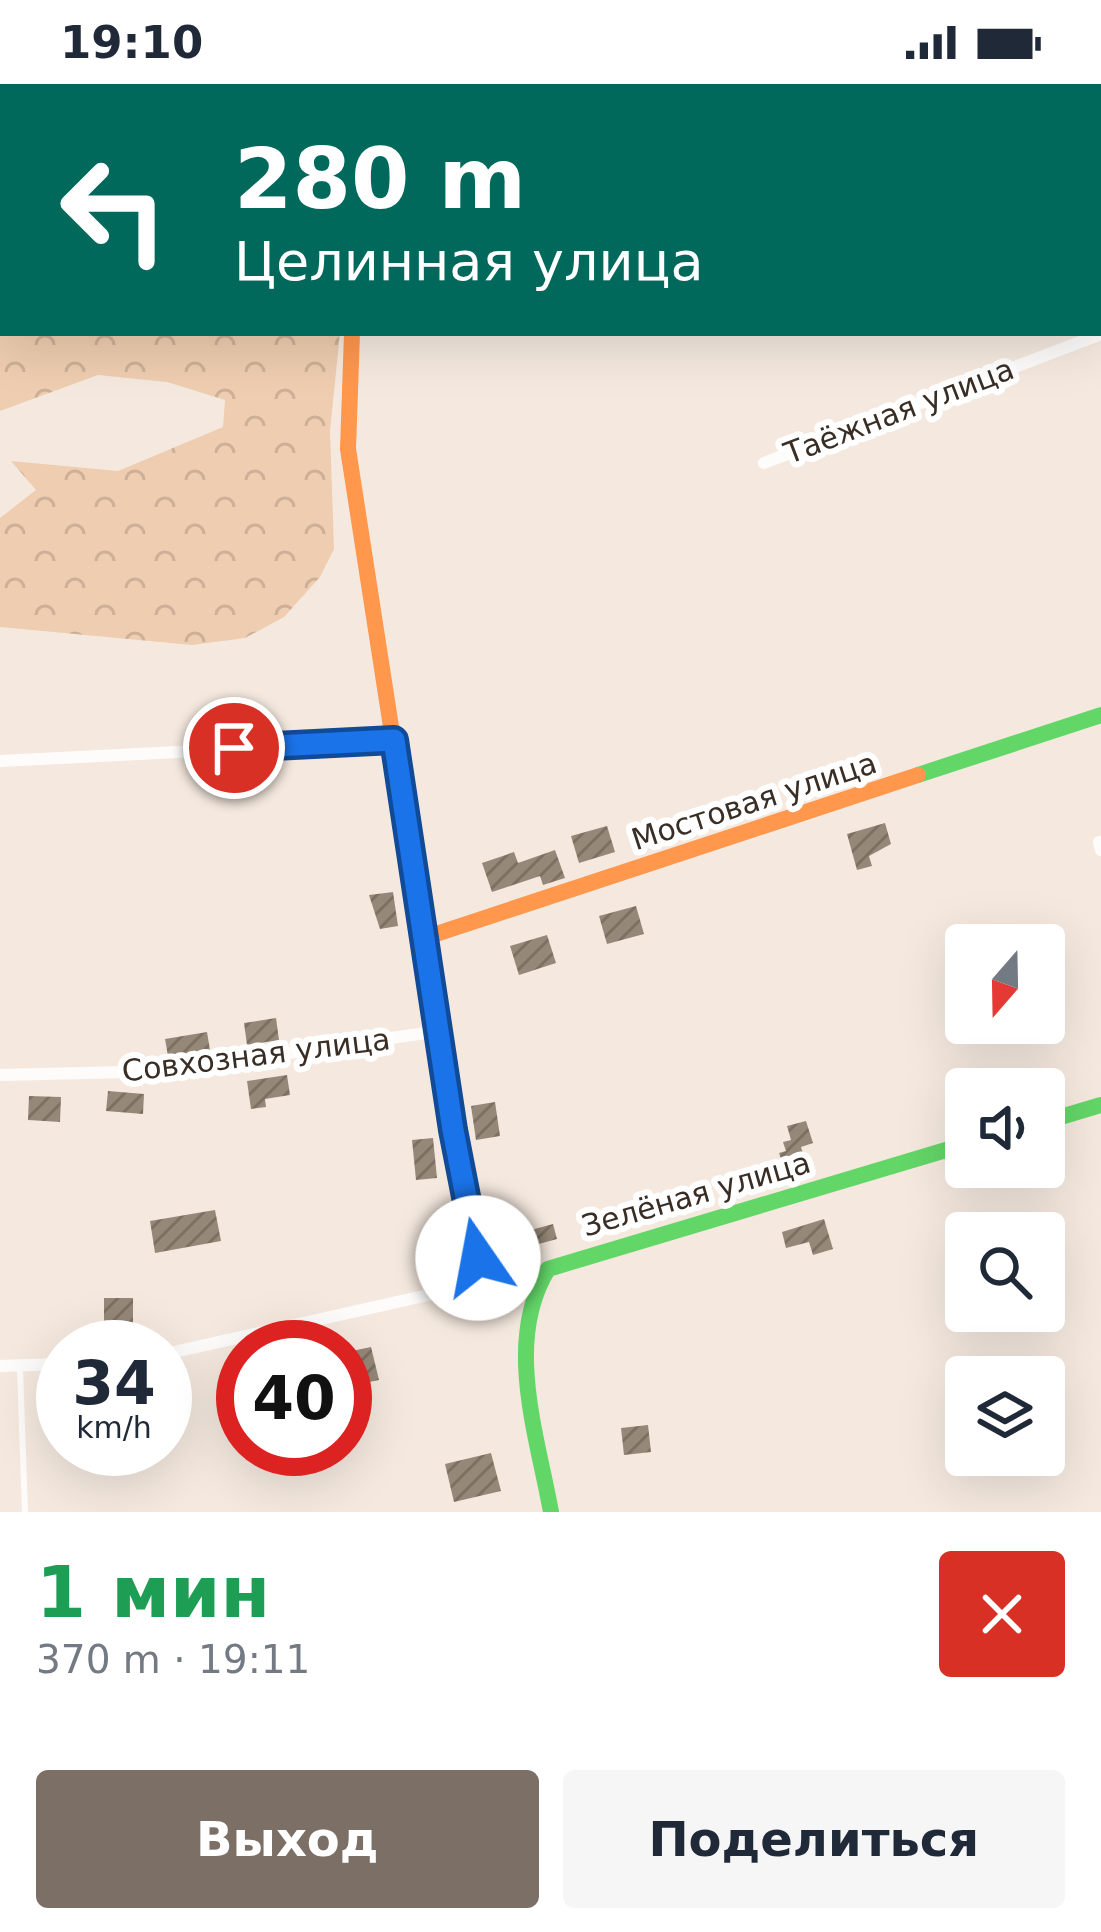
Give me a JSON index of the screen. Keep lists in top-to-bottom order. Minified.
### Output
{"streets":{"street":["Таёжная улица","Мостовая улица","Совхозная улица","Зелёная улица"]},"north":"bottom","page":{"status":"19:10","turn":["280 m","Целинная улица"],"speed":"34 km/h","limit":"40","heading":["1 мин","370 m · 19:11"],"buttons":["Выход","Поделиться"]}}
